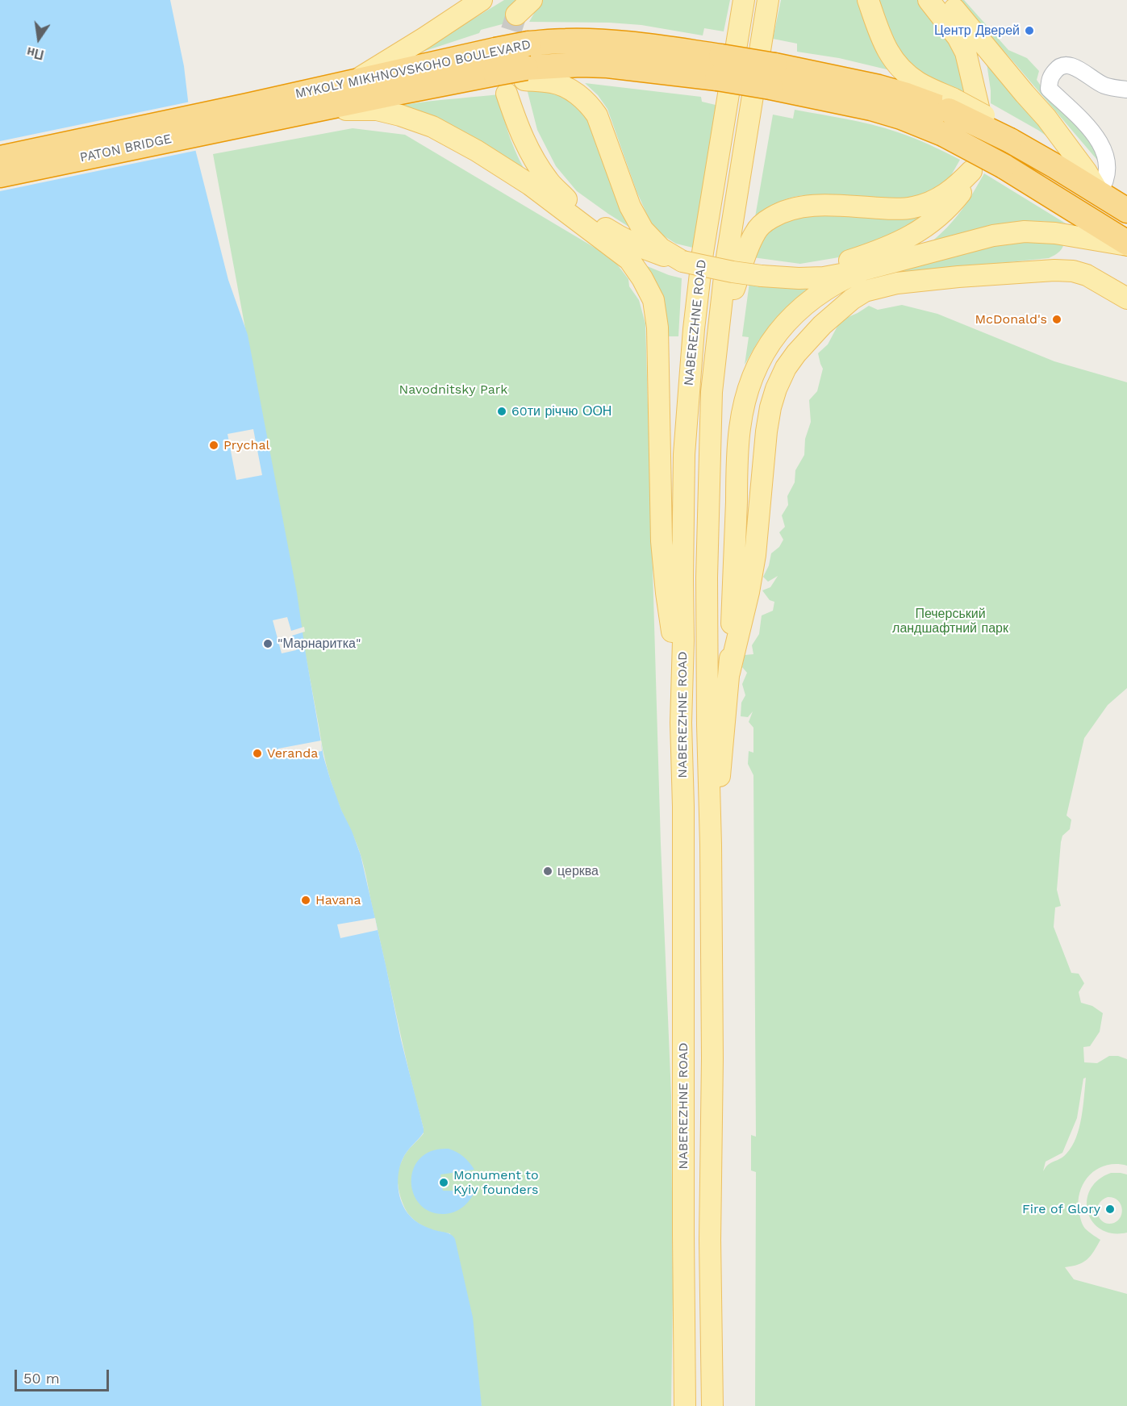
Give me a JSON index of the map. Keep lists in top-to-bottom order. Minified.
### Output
{"streets":{"highway":["MYKOLY MIKHNOVSKOHO BOULEVARD","PATON BRIDGE"],"main road":["NABEREZHNE ROAD"]},"crossings":[["MYKOLY MIKHNOVSKOHO BOULEVARD","PATON BRIDGE"]],"parks":["Navodnitsky Park","Печерський ландшафтний парк"],"places":["Центр Дверей","McDonald's","60ти річчю ООН","Prychal","\"Марнаритка\"","Veranda","церква","Havana","Monument to Kyiv founders","Fire of Glory"],"scale_bar":"50 m","north":"bottom"}
